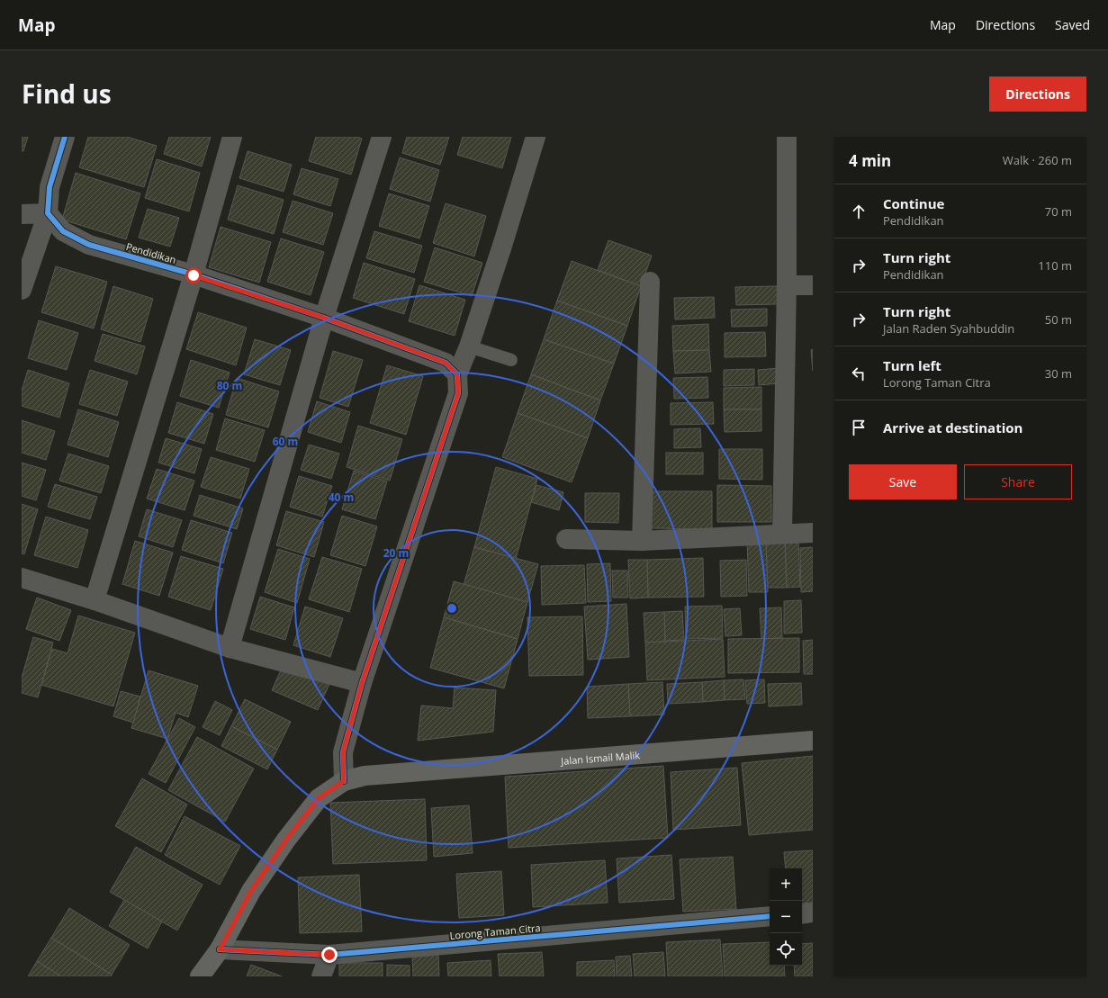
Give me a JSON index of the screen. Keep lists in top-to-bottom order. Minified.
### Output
{"streets":{"main road":["Jalan Ismail Malik"],"street":["Pendidikan","Lorong Taman Citra"]},"crossings":[["Jalan Ismail Malik","Lorong Taman Citra"]],"page":{"header":"Map","nav":["Map","Directions","Saved"],"title":"Find us","buttons":["Directions",["Save","Share"]],"heading":["4 min","Walk · 260 m"],"list":[["Continue","Pendidikan","70 m"],["Turn right","Pendidikan","110 m"],["Turn right","Jalan Raden Syahbuddin","50 m"],["Turn left","Lorong Taman Citra","30 m"],"Arrive at destination"],"map_buttons":["+","−"]},"rings":["80 m","60 m","40 m","20 m"]}
